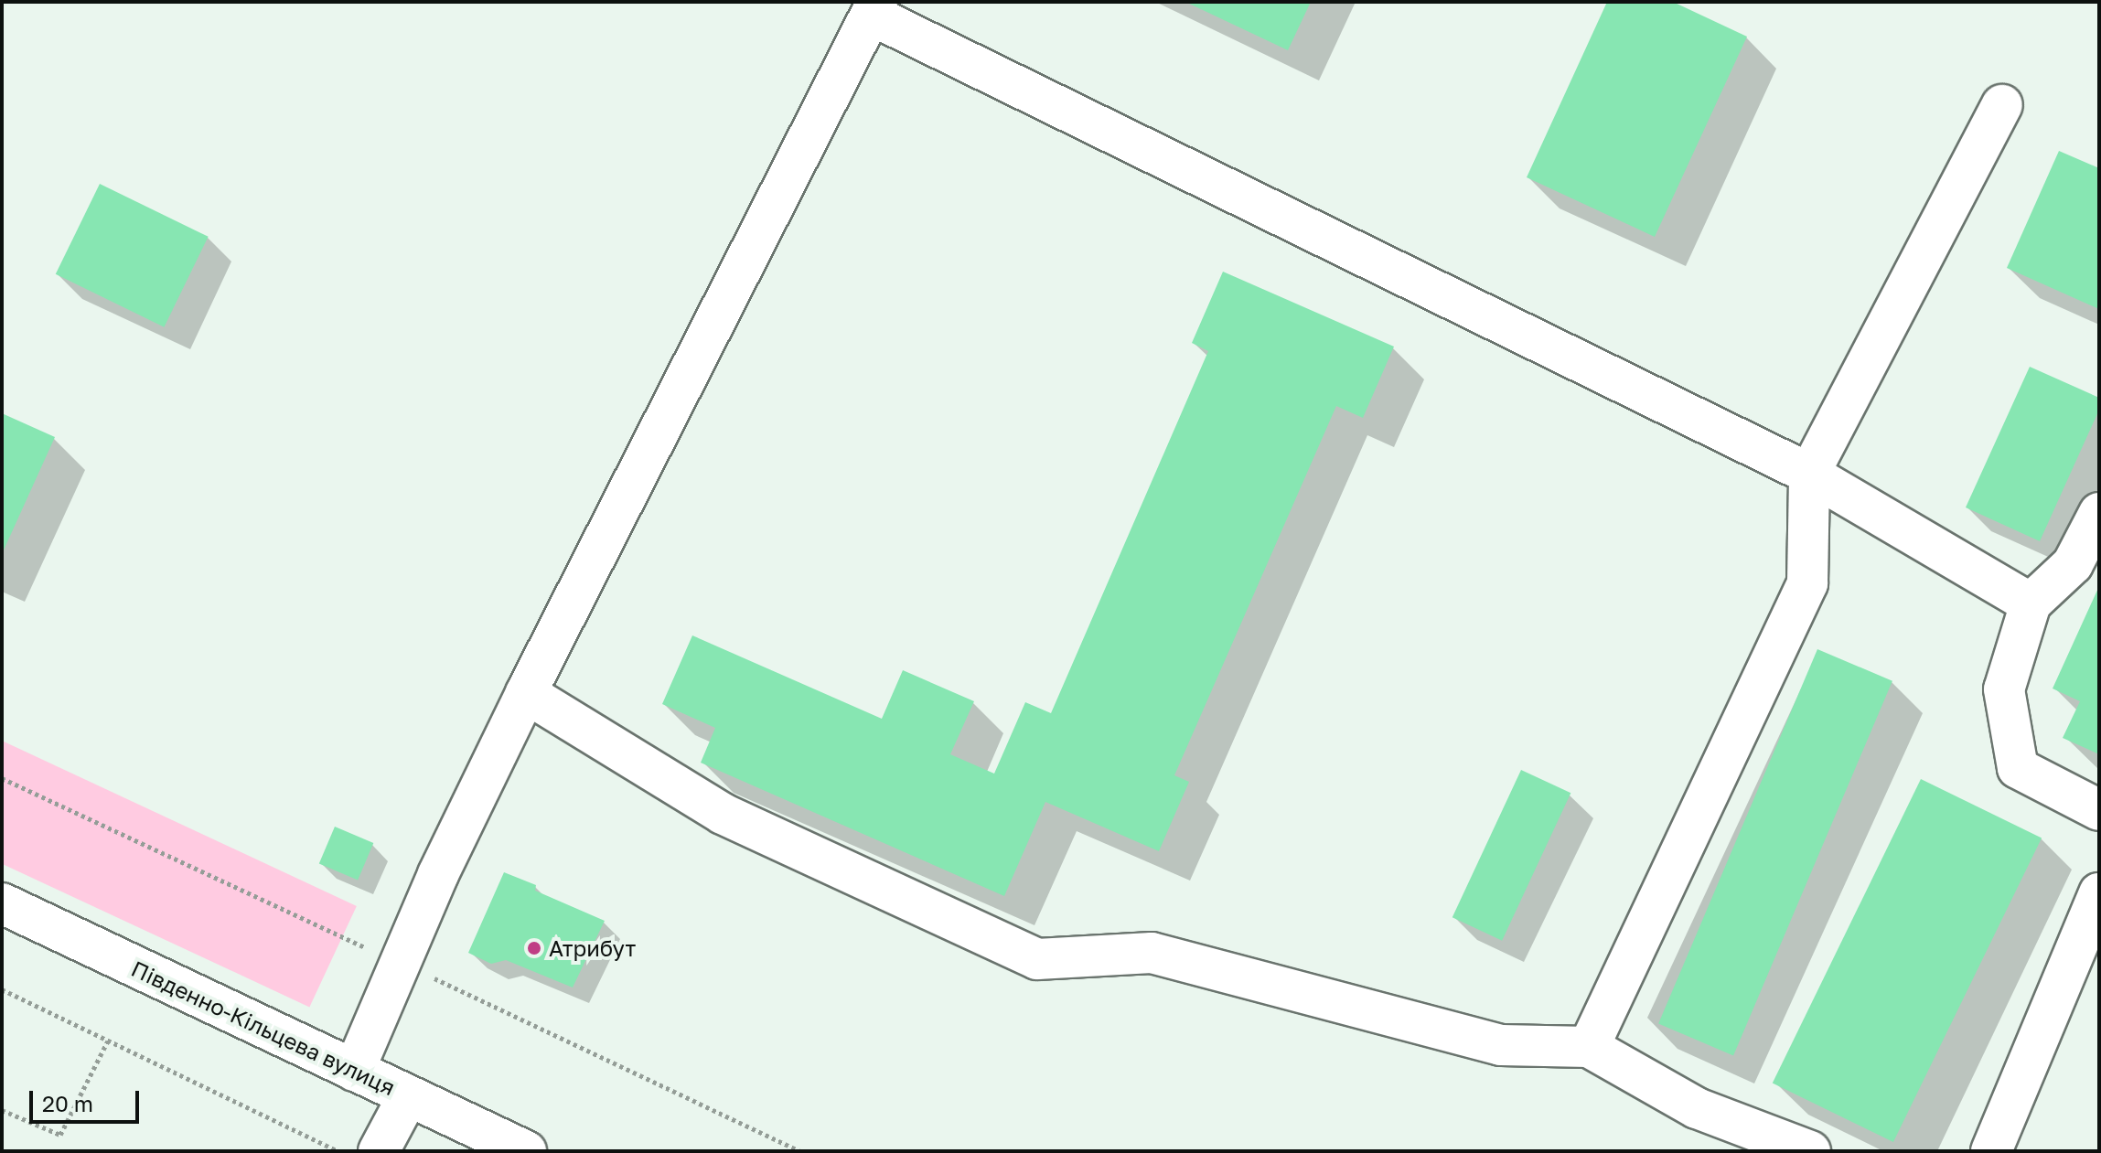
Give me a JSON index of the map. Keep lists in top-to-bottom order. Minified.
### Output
{"streets":{"main road":["Південно-Кільцева вулиця"]},"places":["Атрибут"],"scale_bar":"20 m"}
